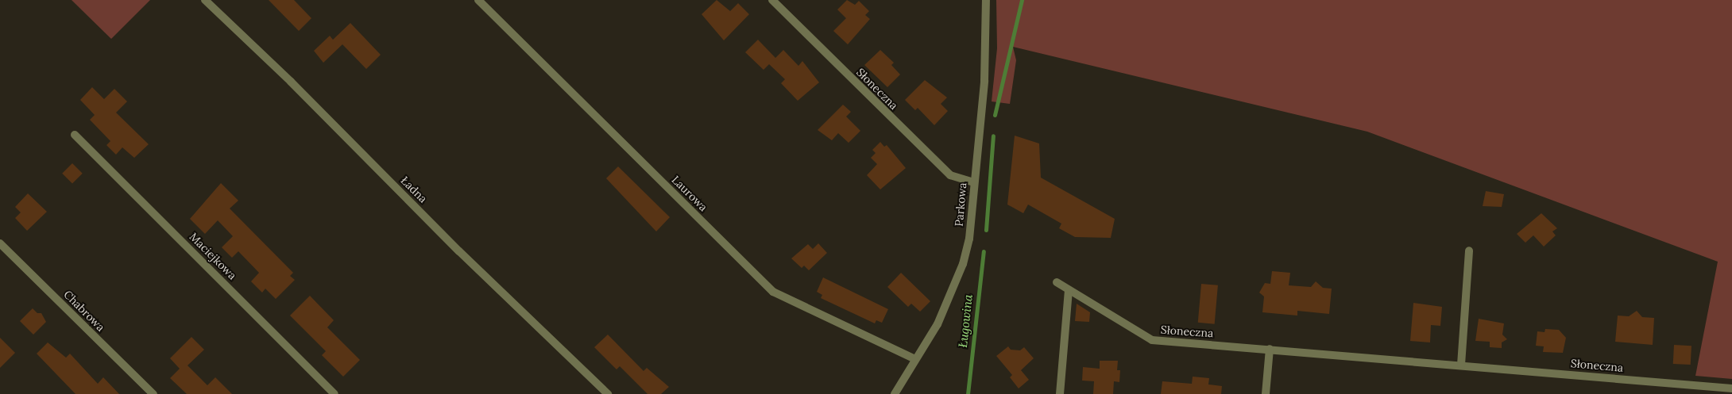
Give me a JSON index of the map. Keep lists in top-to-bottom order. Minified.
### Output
{"streets":{"street":["Słoneczna","Ładna","Laurowa","Parkowa","Maciejkowa","Chabrowa"]},"crossings":[["Słoneczna","Parkowa"],["Laurowa","Parkowa"]],"water":["Ługowina"]}
